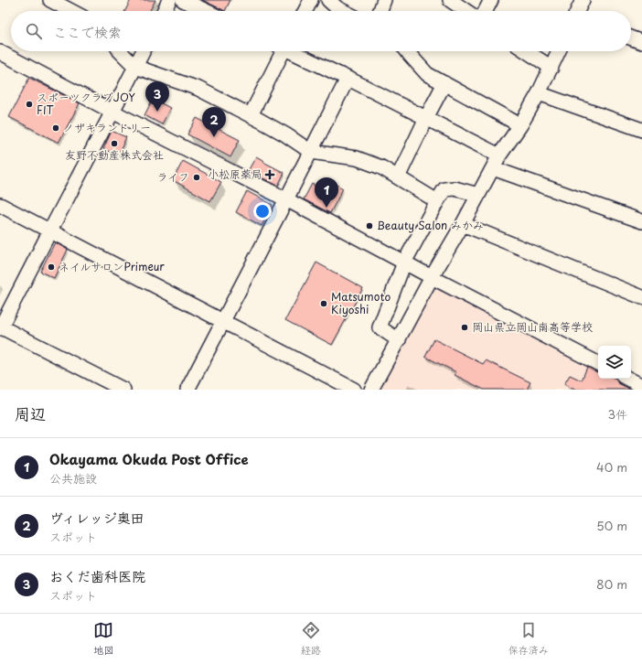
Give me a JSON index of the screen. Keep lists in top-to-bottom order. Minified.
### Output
{"places":{"other":["スポーツクラブJOY FIT","ノザキランドリー","友野不動産株式会社","ライフ","Beauty Salon みかみ","ネイルサロンPrimeur","Matsumoto Kiyoshi","岡山県立岡山南高等学校"],"health":["小松原薬局"]},"page":{"search":"ここで検索","pins":["3","2","1"],"heading":["周辺","3件"],"list":[{"mark":"1","name":"Okayama Okuda Post Office","note":"公共施設","value":"40 m"},{"mark":"2","name":"ヴィレッジ奥田","note":"スポット","value":"50 m"},{"mark":"3","name":"おくだ歯科医院","note":"スポット","value":"80 m"}],"nav":["地図","経路","保存済み"]}}
